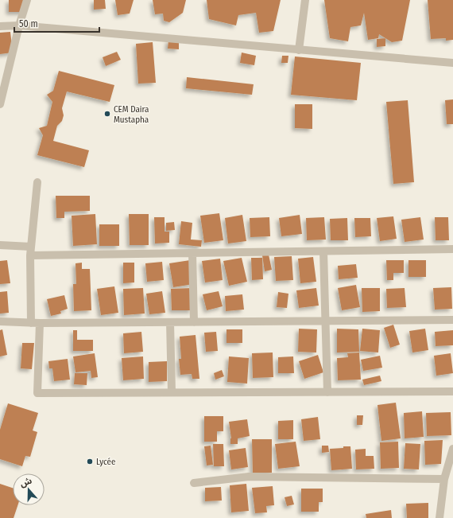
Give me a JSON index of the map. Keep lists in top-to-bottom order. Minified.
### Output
{"places":["CEM Daira Mustapha","Lycée"],"scale_bar":"50 m","north":"top"}
